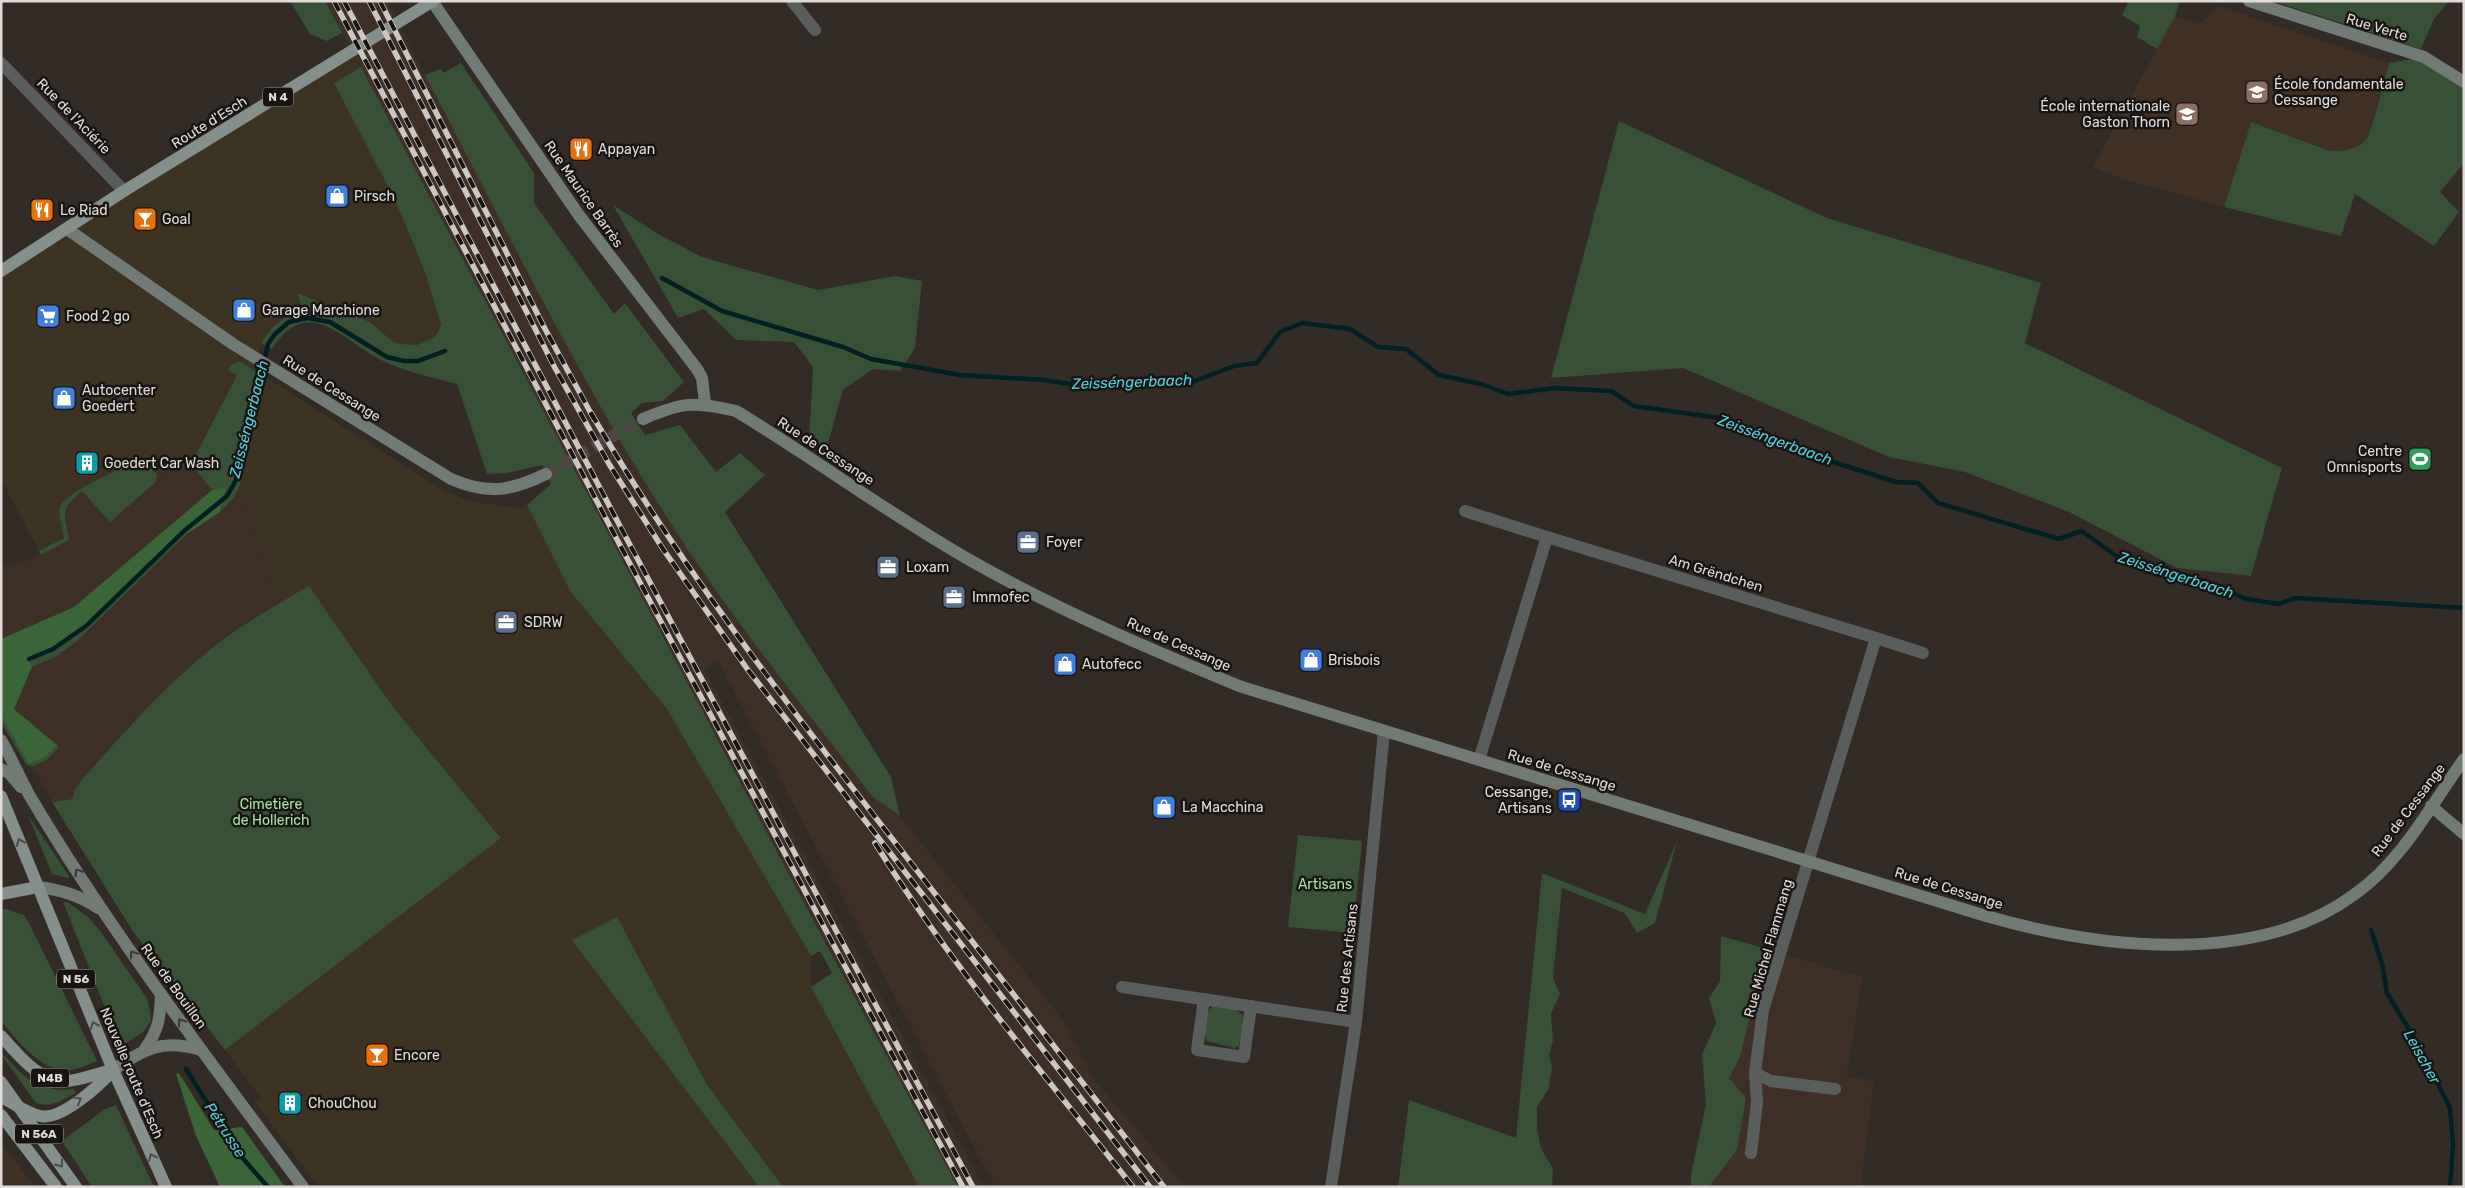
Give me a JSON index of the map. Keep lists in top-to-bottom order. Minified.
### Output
{"streets":{"main road":["Rue Verte","N 4","Route d'Esch","Rue Maurice Barrès","Rue de Cessange","N 56","Rue de Bouillon","Nouvelle route d'Esch","N4B","N 56A"],"street":["Rue de l'Aciérie","Am Grëndchen","Rue Michel Flammang","Rue des Artisans"]},"crossings":[["Rue de l'Aciérie","Route d'Esch"],["Route d'Esch","Rue Maurice Barrès"],["Route d'Esch","Rue de Cessange"],["Rue Maurice Barrès","Rue de Cessange"],["Rue de Cessange","Rue Michel Flammang"],["Rue de Cessange","Rue des Artisans"],["N 56","Nouvelle route d'Esch"],["Nouvelle route d'Esch","N4B"],["N4B","N 56A"]],"one_way":["Rue de Bouillon"],"water":["Zeisséngerbaach","Leischer","Pétrusse"],"parks":["Cimetière de Hollerich","Artisans"],"places":{"school or university":["École fondamentale Cessange","École internationale Gaston Thorn"],"restaurant":["Appayan","Le Riad"],"shop":["Pirsch","Garage Marchione","Autocenter Goedert","Brisbois","Autofecc","La Macchina"],"bar":["Goal","Encore"],"supermarket":["Food 2 go"],"sports":["Centre Omnisports"],"building":["Goedert Car Wash","ChouChou"],"office":["Foyer","Loxam","Immofec","SDRW"],"bus stop":["Cessange, Artisans"]}}
